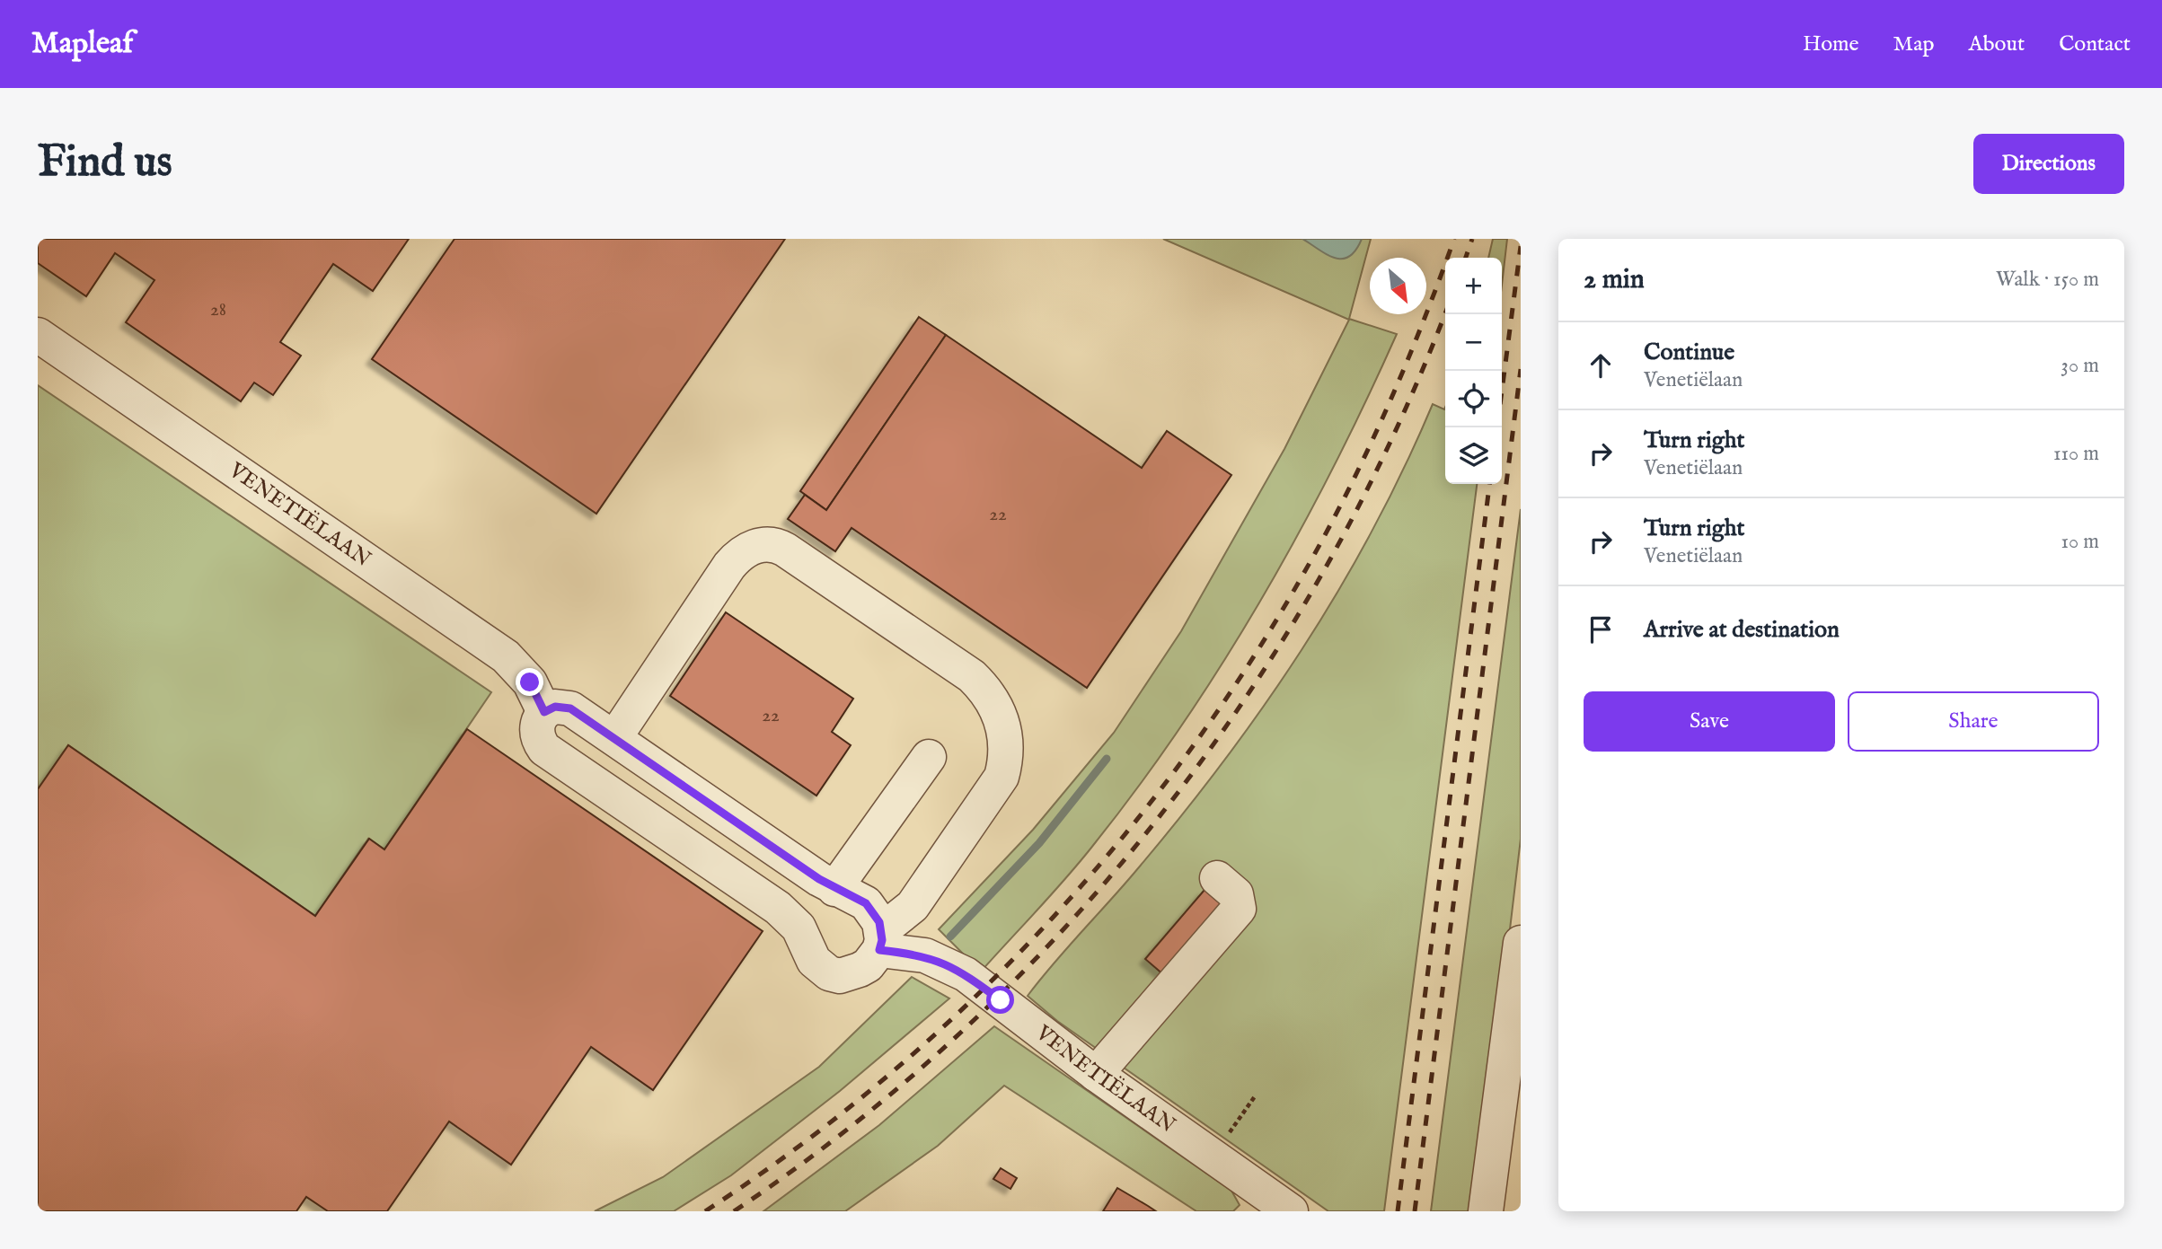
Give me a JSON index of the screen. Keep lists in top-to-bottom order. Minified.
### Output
{"streets":{"street":["VENETIËLAAN"]},"house_numbers":["28","22","22"],"north":"bottom right","page":{"header":"Mapleaf","nav":["Home","Map","About","Contact"],"buttons":["Directions",["Save","Share"]],"title":"Find us","heading":["2 min","Walk · 150 m"],"map_buttons":["+","−"],"list":[["Continue","Venetiëlaan","30 m"],["Turn right","Venetiëlaan","110 m"],["Turn right","Venetiëlaan","10 m"],"Arrive at destination"]}}
